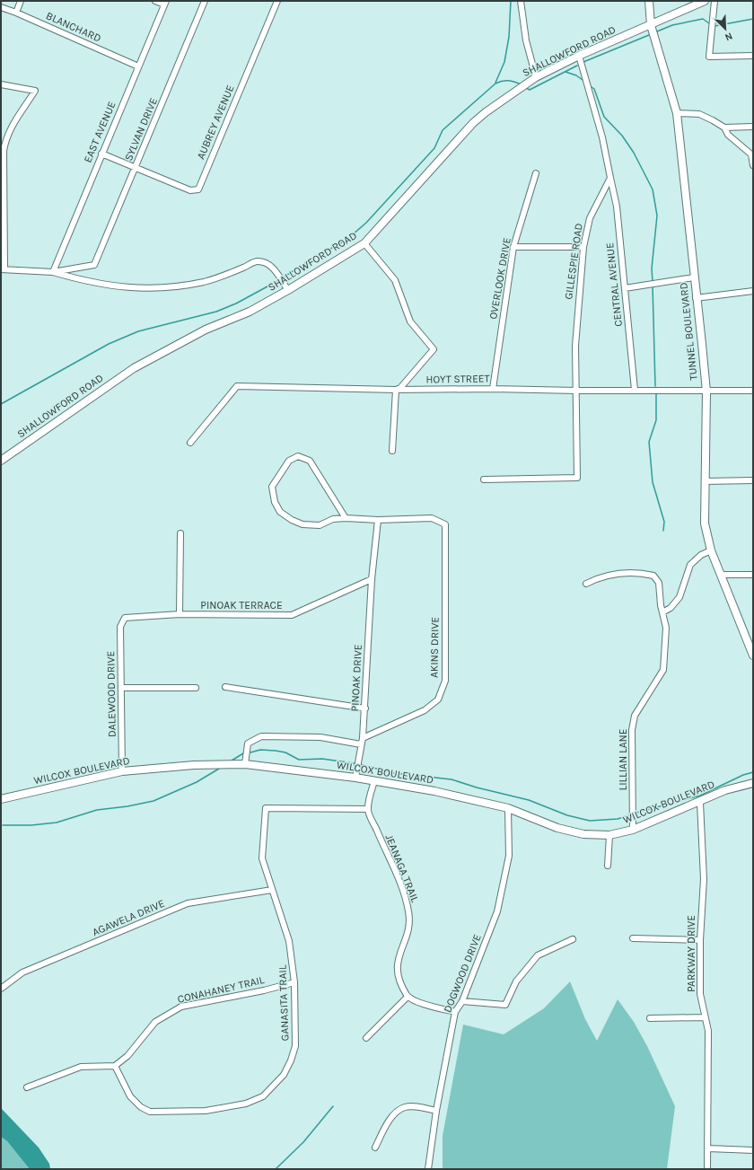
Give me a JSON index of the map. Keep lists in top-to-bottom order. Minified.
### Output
{"streets":{"main road":["SHALLOWFORD ROAD","TUNNEL BOULEVARD","WILCOX BOULEVARD"],"street":["BLANCHARD","AUBREY AVENUE","SYLVAN DRIVE","EAST AVENUE","GILLESPIE ROAD","OVERLOOK DRIVE","CENTRAL AVENUE","HOYT STREET","PINOAK TERRACE","AKINS DRIVE","PINOAK DRIVE","DALEWOOD DRIVE","LILLIAN LANE","JEANAGA TRAIL","AGAWELA DRIVE","PARKWAY DRIVE","DOGWOOD DRIVE","CONAHANEY TRAIL","GANASITA TRAIL"]},"crossings":[["BLANCHARD","EAST AVENUE"],["SHALLOWFORD ROAD","TUNNEL BOULEVARD"],["AUBREY AVENUE","SYLVAN DRIVE"],["SYLVAN DRIVE","EAST AVENUE"],["GILLESPIE ROAD","CENTRAL AVENUE"],["GILLESPIE ROAD","HOYT STREET"],["OVERLOOK DRIVE","HOYT STREET"],["CENTRAL AVENUE","HOYT STREET"],["TUNNEL BOULEVARD","HOYT STREET"],["PINOAK TERRACE","PINOAK DRIVE"],["PINOAK TERRACE","DALEWOOD DRIVE"],["AKINS DRIVE","PINOAK DRIVE"],["PINOAK DRIVE","WILCOX BOULEVARD"],["DALEWOOD DRIVE","WILCOX BOULEVARD"],["LILLIAN LANE","WILCOX BOULEVARD"],["WILCOX BOULEVARD","PARKWAY DRIVE"],["WILCOX BOULEVARD","DOGWOOD DRIVE"],["JEANAGA TRAIL","GANASITA TRAIL"],["AGAWELA DRIVE","GANASITA TRAIL"],["CONAHANEY TRAIL","GANASITA TRAIL"]],"north":"bottom right"}
